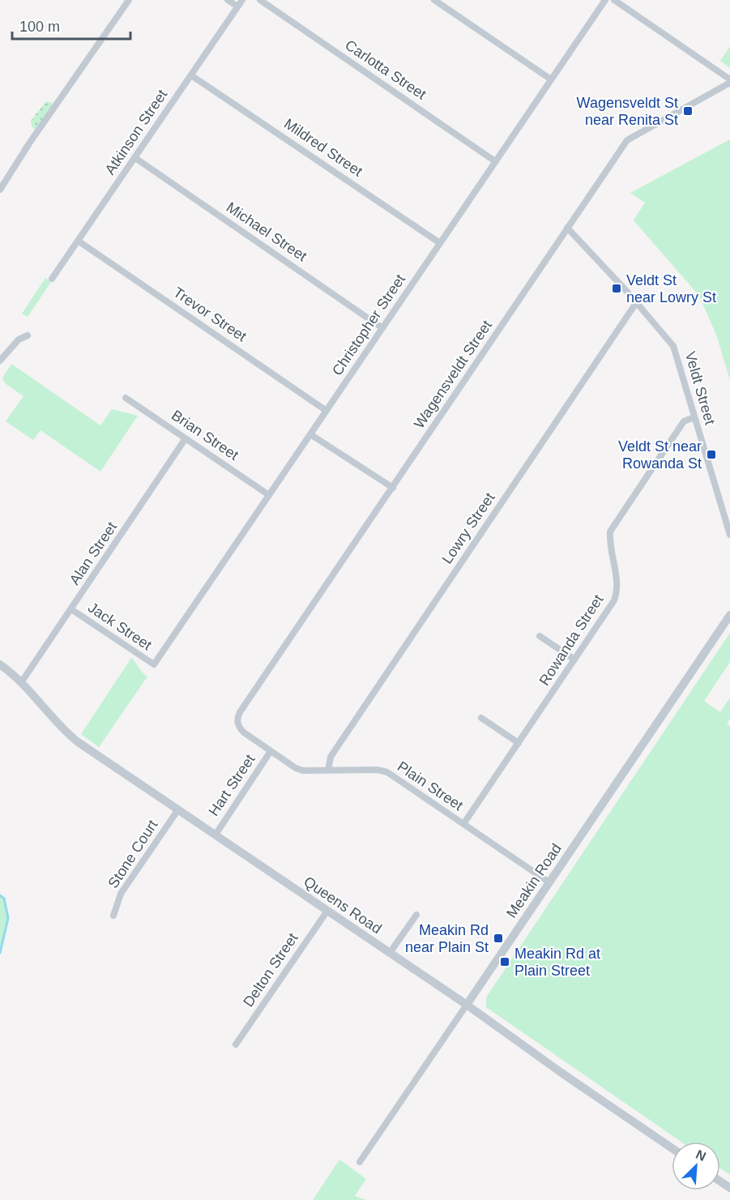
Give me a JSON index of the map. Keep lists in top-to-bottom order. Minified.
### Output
{"streets":{"street":["Carlotta Street","Atkinson Street","Mildred Street","Michael Street","Trevor Street","Christopher Street","Wagensveldt Street","Veldt Street","Brian Street","Lowry Street","Alan Street","Jack Street","Rowanda Street","Hart Street","Plain Street","Stone Court","Meakin Road","Queens Road","Delton Street"]},"crossings":[["Carlotta Street","Christopher Street"],["Atkinson Street","Mildred Street"],["Atkinson Street","Michael Street"],["Atkinson Street","Trevor Street"],["Mildred Street","Christopher Street"],["Michael Street","Christopher Street"],["Trevor Street","Christopher Street"],["Christopher Street","Brian Street"],["Christopher Street","Jack Street"],["Wagensveldt Street","Veldt Street"],["Wagensveldt Street","Plain Street"],["Veldt Street","Lowry Street"],["Veldt Street","Rowanda Street"],["Brian Street","Alan Street"],["Lowry Street","Plain Street"],["Alan Street","Jack Street"],["Alan Street","Queens Road"],["Rowanda Street","Plain Street"],["Hart Street","Plain Street"],["Hart Street","Queens Road"],["Plain Street","Meakin Road"],["Stone Court","Queens Road"],["Meakin Road","Queens Road"],["Queens Road","Delton Street"]],"places":{"transit":["Wagensveldt St near Renita St","Veldt St near Lowry St","Veldt St near Rowanda St","Meakin Rd near Plain St","Meakin Rd at Plain Street"]},"scale_bar":"100 m","north":"top right"}
